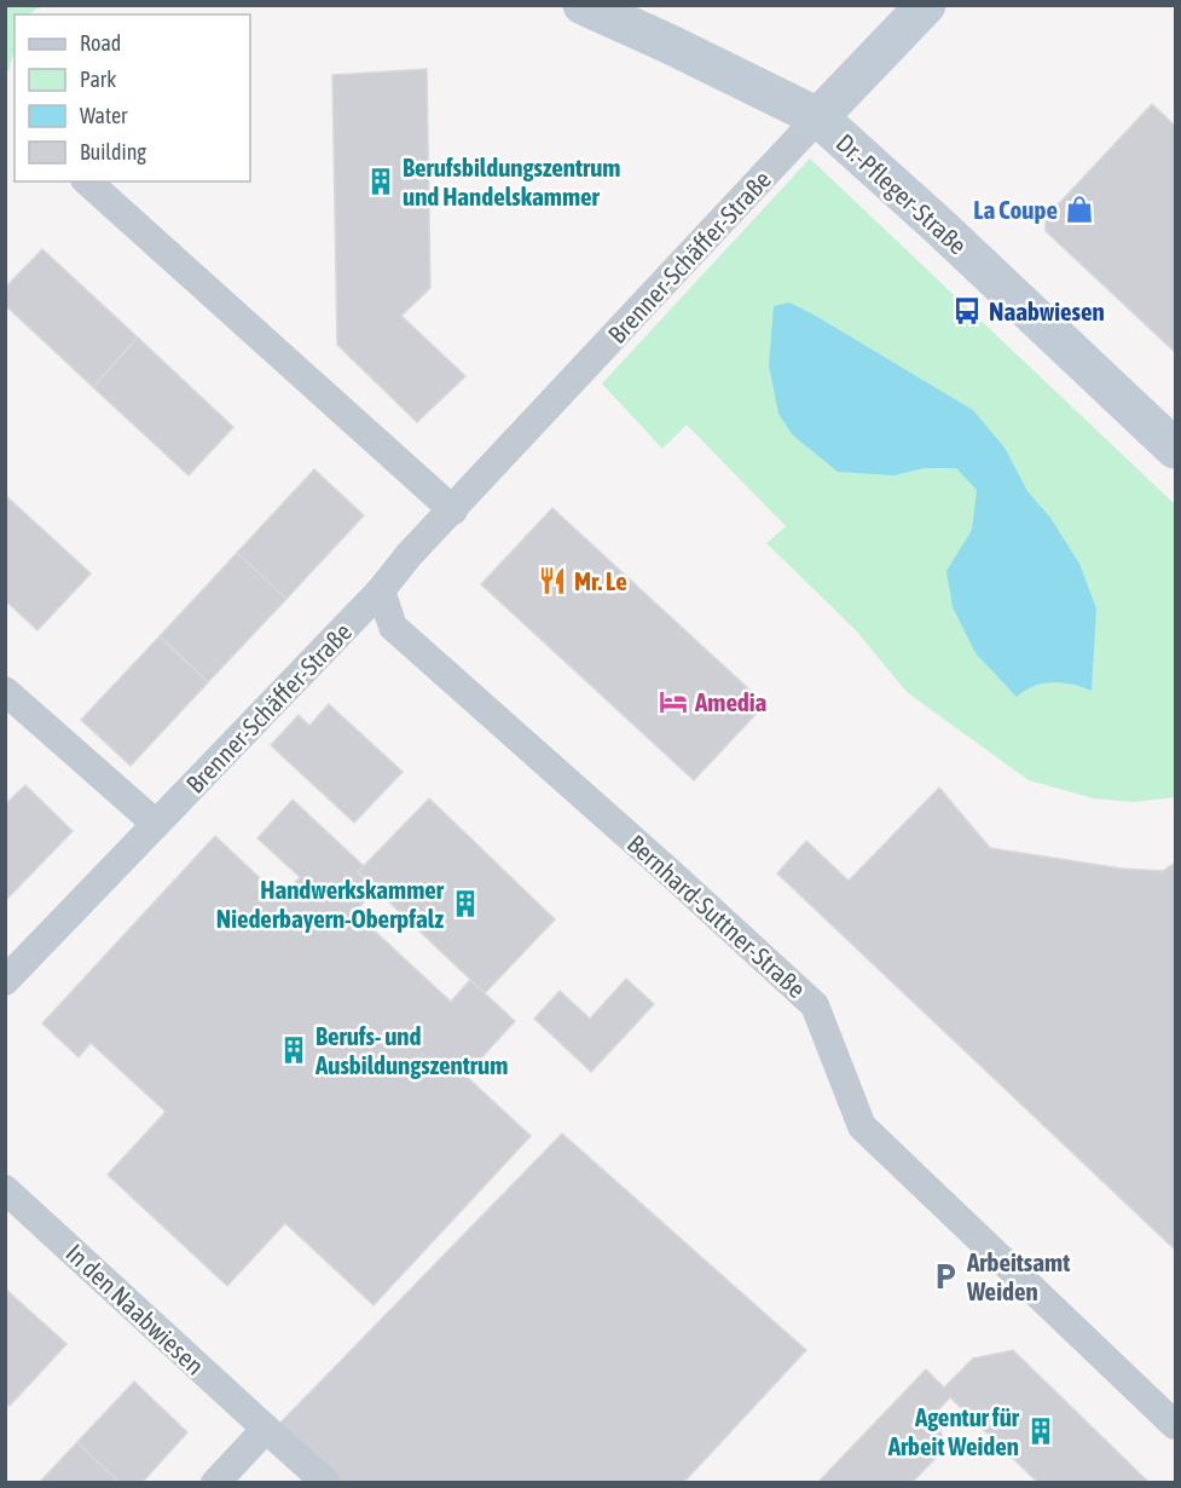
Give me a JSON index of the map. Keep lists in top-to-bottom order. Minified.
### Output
{"streets":{"street":["Dr.-Pfleger-Straße","Brenner-Schäffer-Straße","Bernhard-Suttner-Straße","In den Naabwiesen"]},"crossings":[["Dr.-Pfleger-Straße","Brenner-Schäffer-Straße"],["Brenner-Schäffer-Straße","Bernhard-Suttner-Straße"]],"places":{"building":["Berufsbildungszentrum und Handelskammer","Handwerkskammer Niederbayern-Oberpfalz","Berufs- und Ausbildungszentrum","Agentur für Arbeit Weiden"],"shop":["La Coupe"],"bus stop":["Naabwiesen"],"restaurant":["Mr. Le"],"hotel":["Amedia"],"parking":["Arbeitsamt Weiden"]},"legend":["Road","Park","Water","Building"]}
